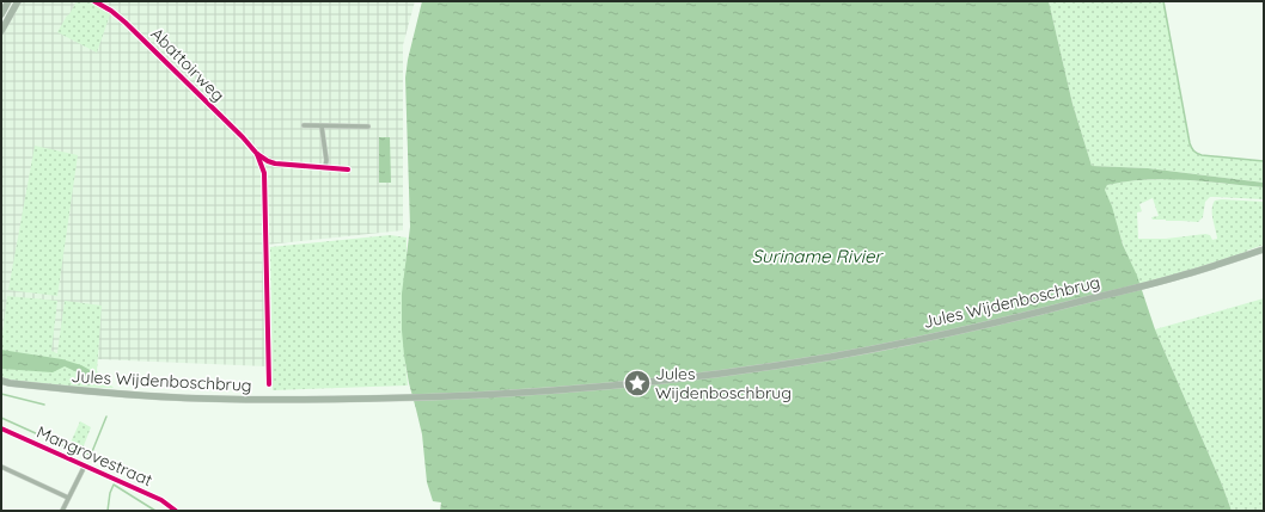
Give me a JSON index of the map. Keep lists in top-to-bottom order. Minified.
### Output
{"streets":{"main road":["Jules Wijdenboschbrug"],"street":["Abattoirweg","Mangrovestraat"]},"water":["Suriname Rivier"],"places":{"place":["Jules Wijdenboschbrug"]}}
